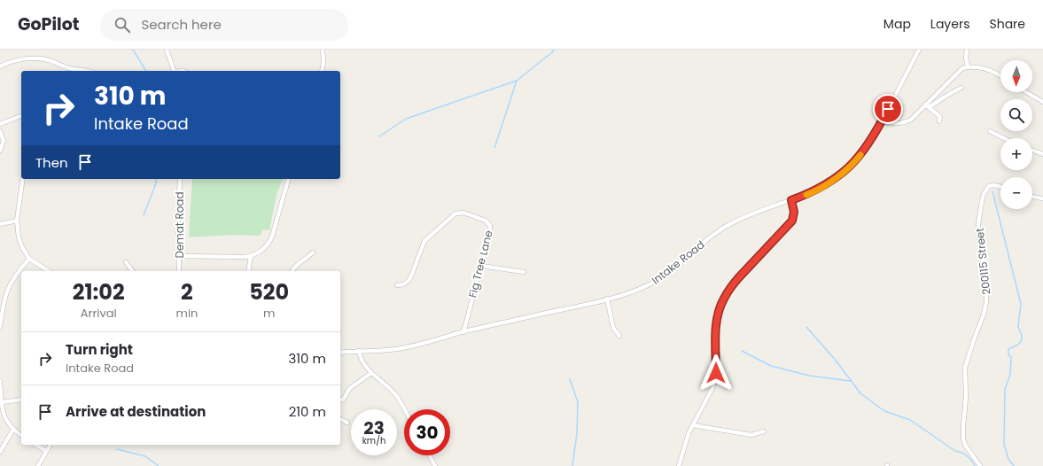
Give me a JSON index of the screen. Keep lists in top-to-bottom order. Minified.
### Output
{"streets":{"street":["Demat Road","200115 Street","Intake Road","Fig Tree Lane"]},"crossings":[["Intake Road","Fig Tree Lane"]],"north":"bottom","page":{"header":"GoPilot","search":"Search here","nav":["Map","Layers","Share"],"map_buttons":["+","−"],"turn":["310 m","Intake Road"],"then":"Then","eta":["21:02","Arrival","2","min","520","m"],"list":[{"name":"Turn right","note":"Intake Road","value":"310 m"},{"name":"Arrive at destination","value":"210 m"}],"speed":"23 km/h","limit":"30"}}
